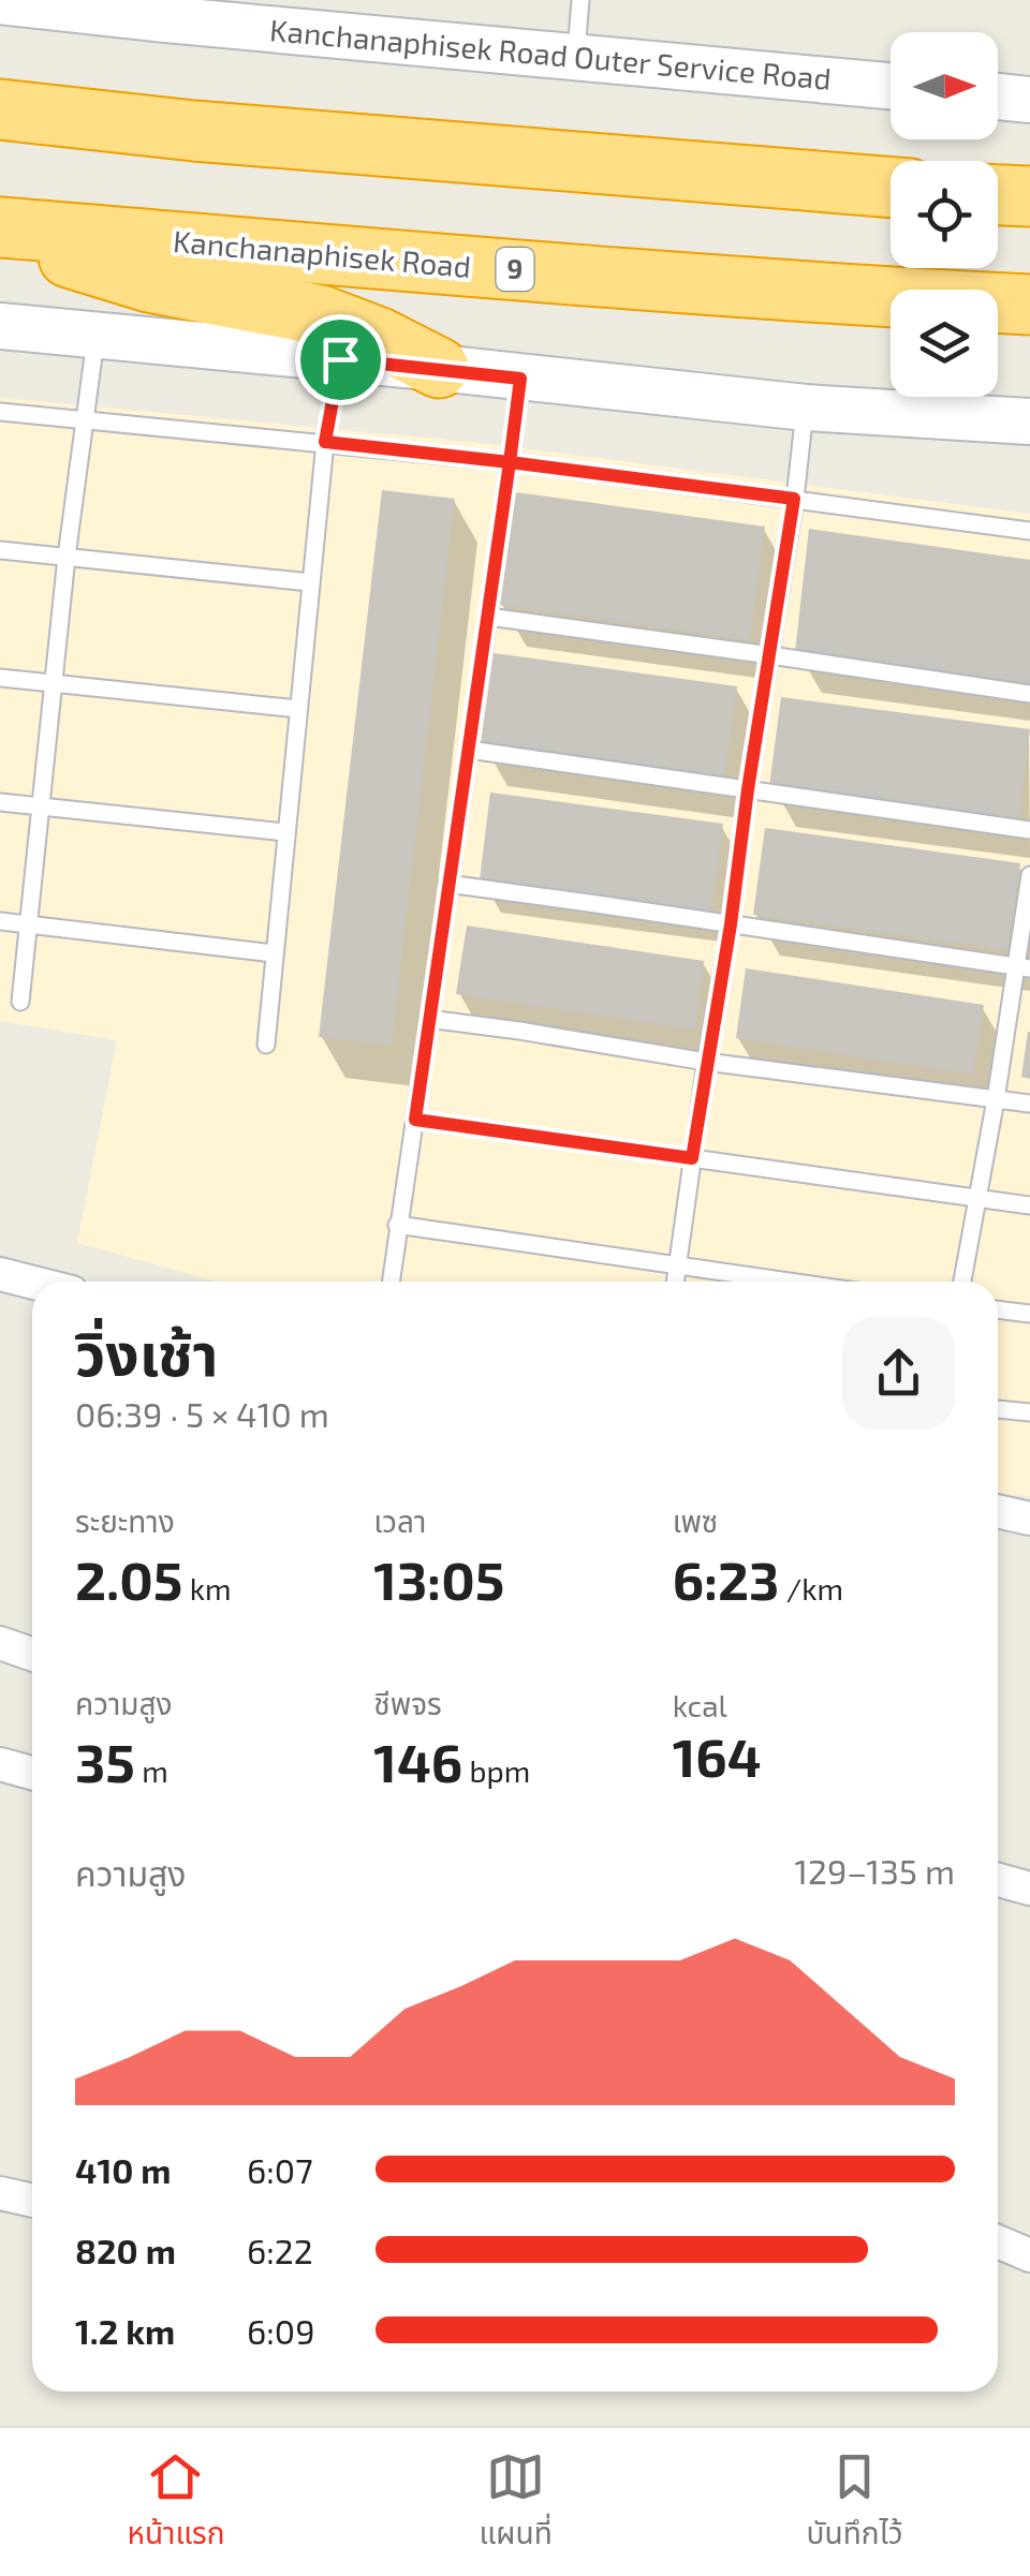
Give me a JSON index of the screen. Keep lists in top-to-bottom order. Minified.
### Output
{"streets":{"highway":["Kanchanaphisek Road","9"],"main road":["Kanchanaphisek Road Outer Service Road"]},"north":"right","page":{"heading":["วิ่งเช้า","06:39 · 5 × 410 m"],"stats":[["ระยะทาง","2.05 km"],["เวลา","13:05"],["เพซ","6:23 /km"],["ความสูง","35 m"],["ชีพจร","146 bpm"],["kcal","164"]],"chart":["ความสูง","129–135 m"],"list":[{"name":"410 m","note":"6:07"},{"name":"820 m","note":"6:22"},{"name":"1.2 km","note":"6:09"}],"tabs":["หน้าแรก","แผนที่","บันทึกไว้"]}}
